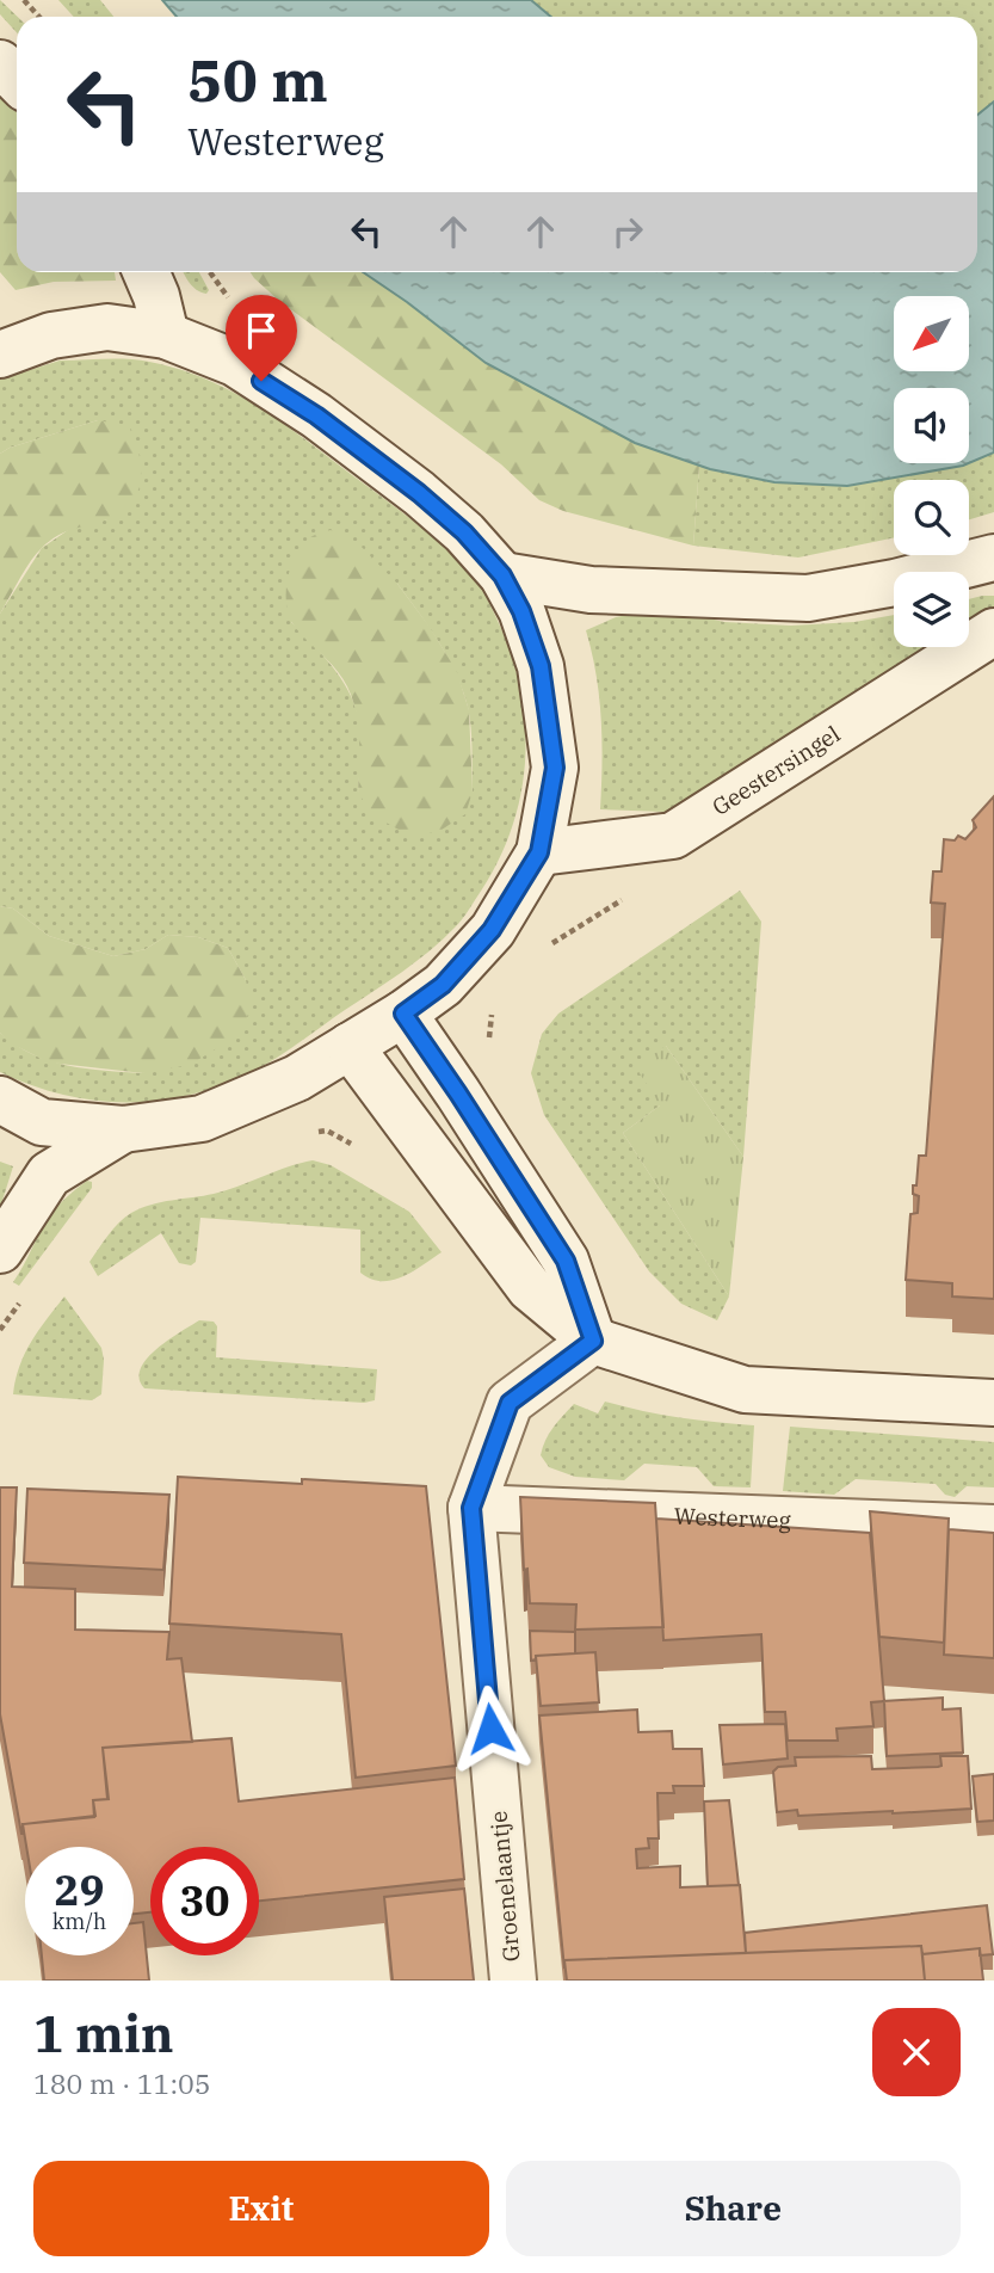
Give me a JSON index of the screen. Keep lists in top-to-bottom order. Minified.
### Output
{"streets":{"main road":["Geestersingel","Westerweg","Groenelaantje"]},"crossings":[["Westerweg","Groenelaantje"]],"north":"bottom left","page":{"turn":["50 m","Westerweg"],"speed":"29 km/h","limit":"30","heading":["1 min","180 m · 11:05"],"buttons":["Exit","Share"]}}
